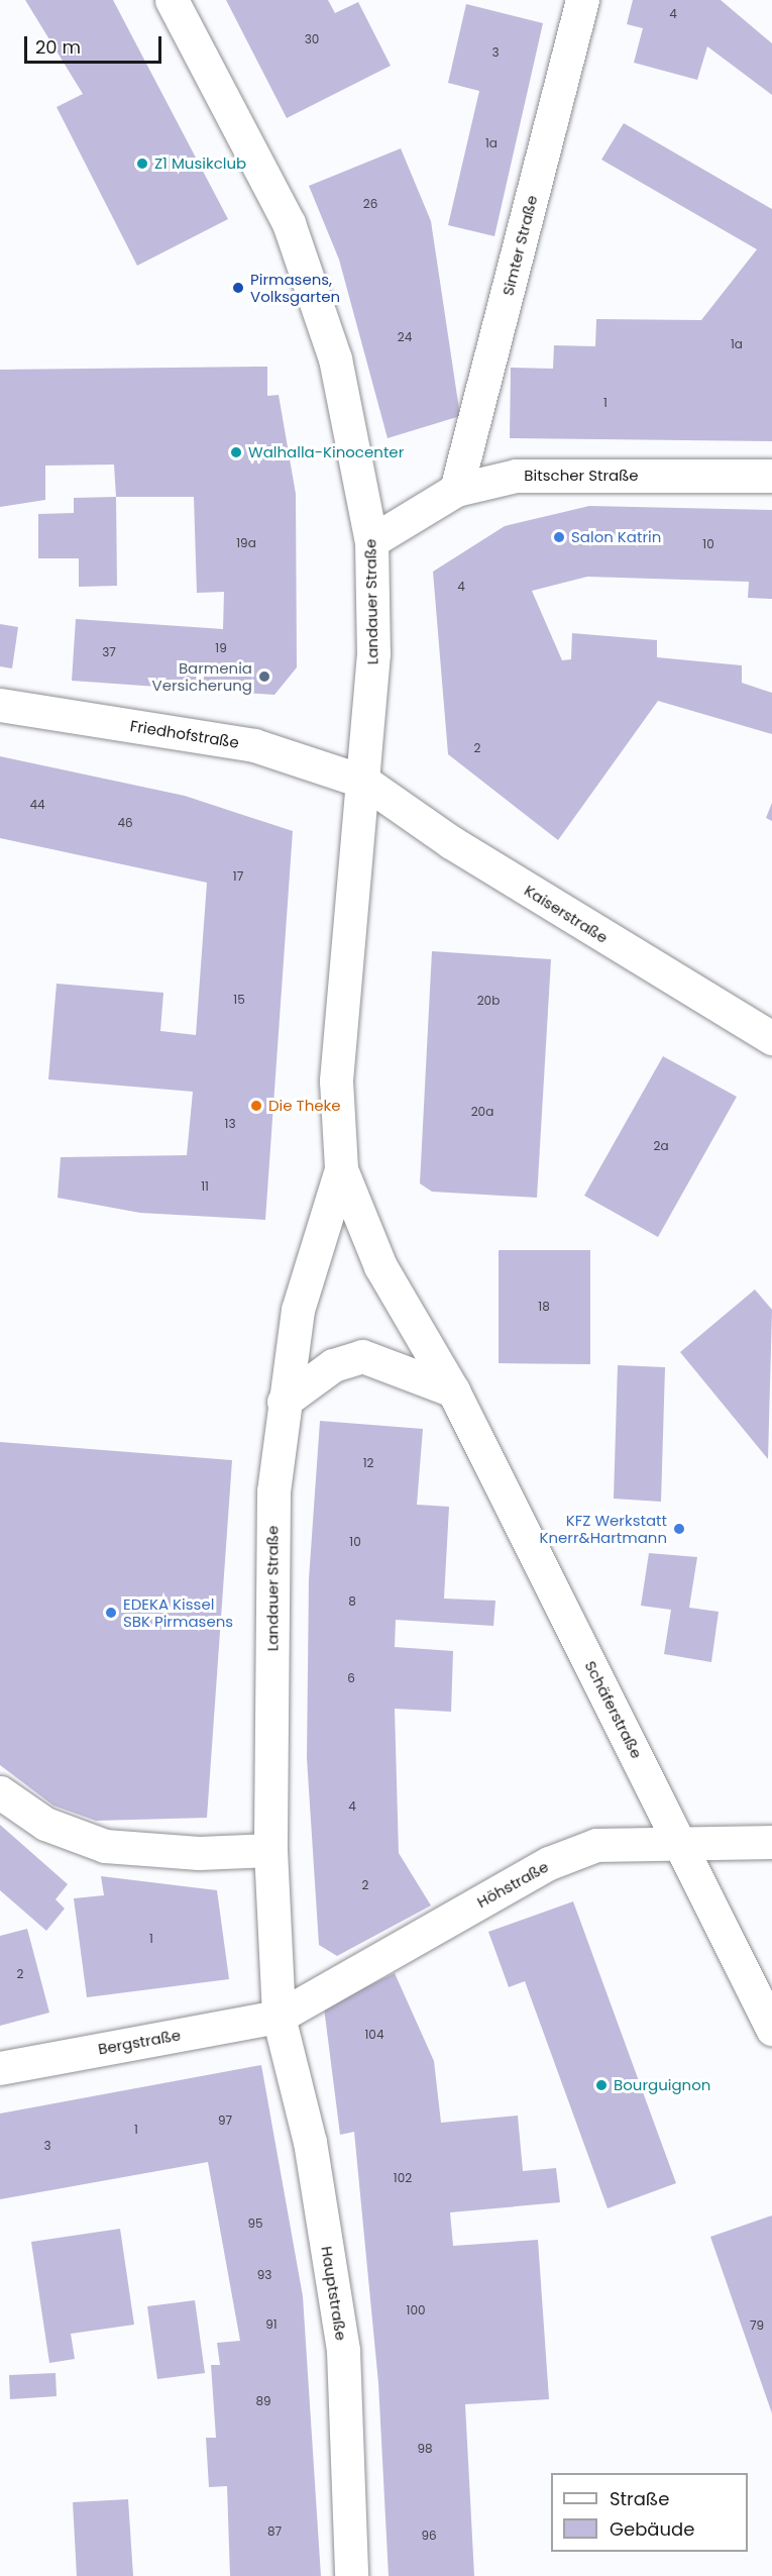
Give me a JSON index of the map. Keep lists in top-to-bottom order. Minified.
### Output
{"streets":{"street":["Simter Straße","Bitscher Straße","Landauer Straße","Friedhofstraße","Kaiserstraße","Schäferstraße","Höhstraße","Bergstraße","Hauptstraße"]},"crossings":[["Simter Straße","Bitscher Straße"],["Bitscher Straße","Landauer Straße"],["Landauer Straße","Friedhofstraße"],["Landauer Straße","Kaiserstraße"],["Landauer Straße","Schäferstraße"],["Landauer Straße","Höhstraße"],["Landauer Straße","Bergstraße"],["Landauer Straße","Hauptstraße"],["Friedhofstraße","Kaiserstraße"],["Schäferstraße","Höhstraße"],["Höhstraße","Bergstraße"],["Höhstraße","Hauptstraße"],["Bergstraße","Hauptstraße"]],"places":["Z1 Musikclub","Pirmasens, Volksgarten","Walhalla-Kinocenter","Salon Katrin","Barmenia Versicherung","Die Theke","KFZ Werkstatt Knerr&Hartmann","EDEKA Kissel SBK Pirmasens","Bourguignon"],"house_numbers":["4","30","3","1a","26","24","1a","1","19a","10","4","19","37","2","44","46","17","15","20b","20a","13","2a","11","18","12","10","8","6","4","2","1","2","104","97","1","3","102","95","93","100","91","79","89","98","87","96"],"legend":["Straße","Gebäude"],"scale_bar":"20 m"}
